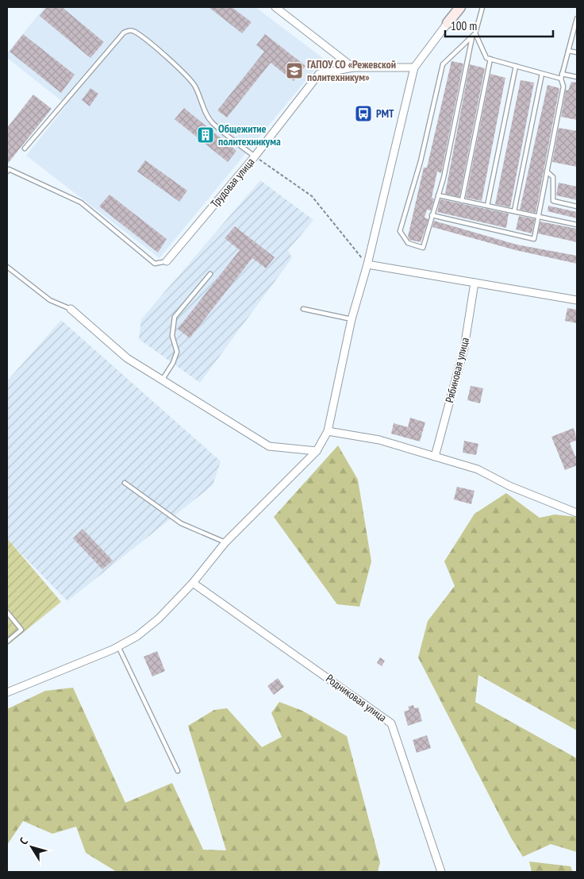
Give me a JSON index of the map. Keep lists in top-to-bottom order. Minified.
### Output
{"streets":{"street":["Трудовая улица","Рябиновая улица","Родниковая улица"]},"places":{"school or university":["ГАПОУ СО «Режевской политехникум»"],"bus stop":["РМТ"],"building":["Общежитие политехникума"]},"scale_bar":"100 m","north":"top left"}
